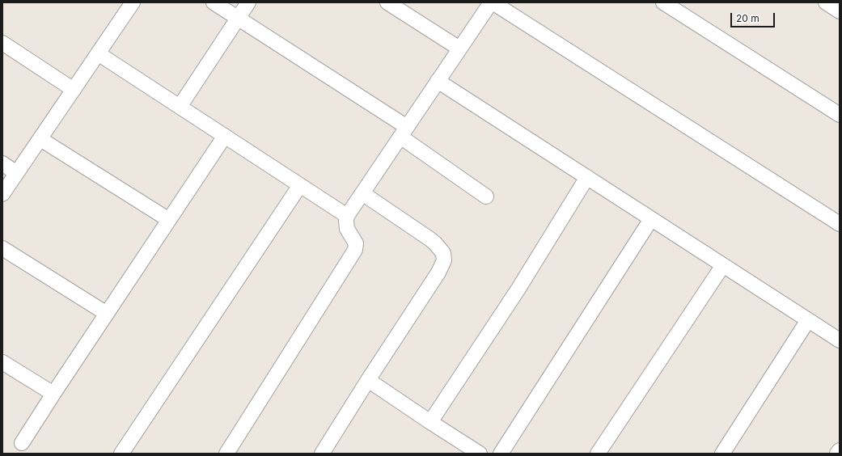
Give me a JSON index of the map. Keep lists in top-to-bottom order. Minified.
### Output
{"scale_bar":"20 m"}
